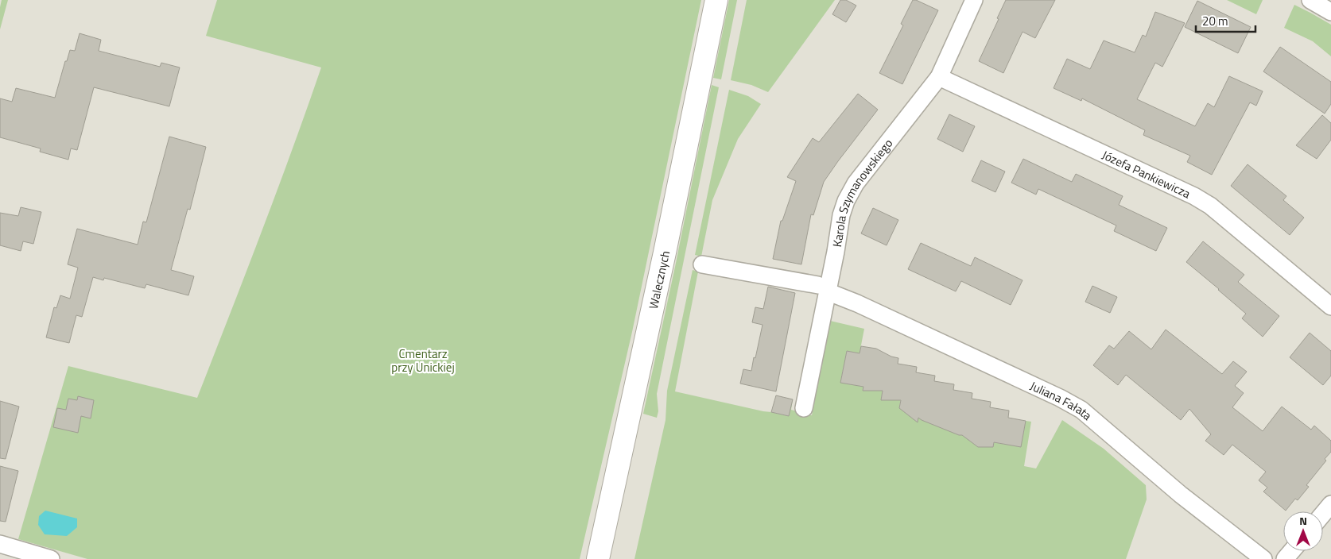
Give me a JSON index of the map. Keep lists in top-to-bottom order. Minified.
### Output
{"streets":{"street":["Józefa Pankiewicza","Karola Szymanowskiego","Walecznych","Juliana Fałata"]},"crossings":[["Józefa Pankiewicza","Karola Szymanowskiego"],["Karola Szymanowskiego","Juliana Fałata"]],"parks":["Cmentarz przy Unickiej"],"scale_bar":"20 m","north":"top"}
